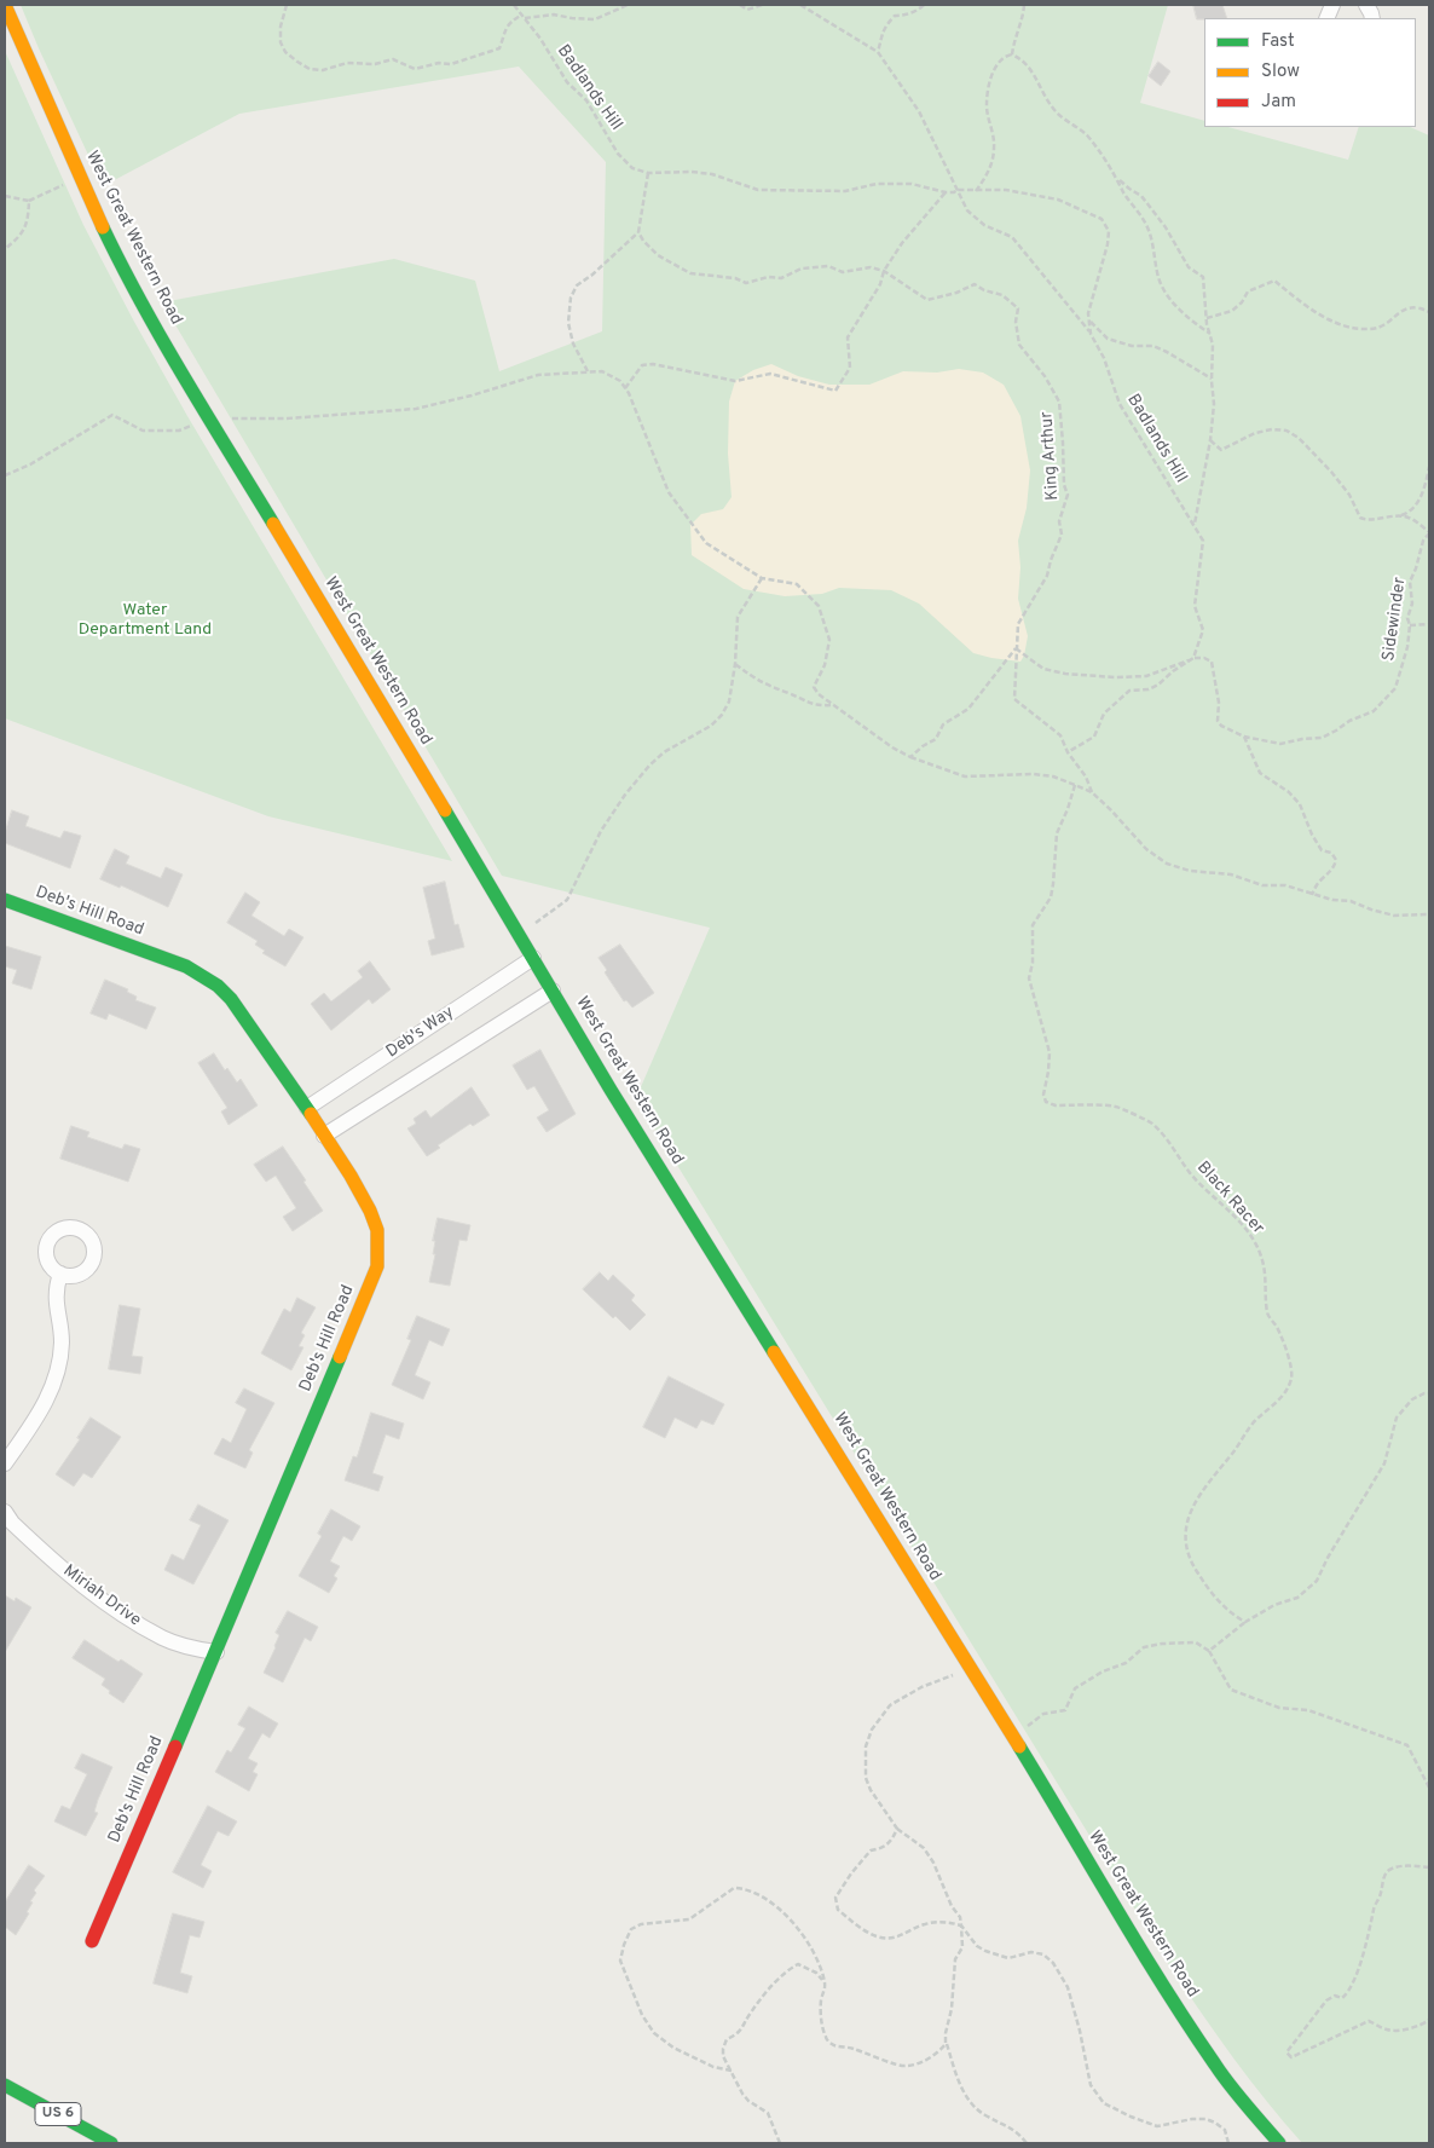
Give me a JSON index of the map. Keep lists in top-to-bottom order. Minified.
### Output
{"streets":{"main road":["West Great Western Road","Deb's Hill Road","US 6"],"street":["Deb's Way","Miriah Drive"],"path":["Badlands Hill","King Arthur","Sidewinder","Black Racer"]},"crossings":[["Badlands Hill","Sidewinder"],["West Great Western Road","Deb's Way"],["Deb's Hill Road","Deb's Way"],["Deb's Hill Road","Miriah Drive"]],"parks":["Water Department Land"],"legend":["Fast","Slow","Jam"]}
